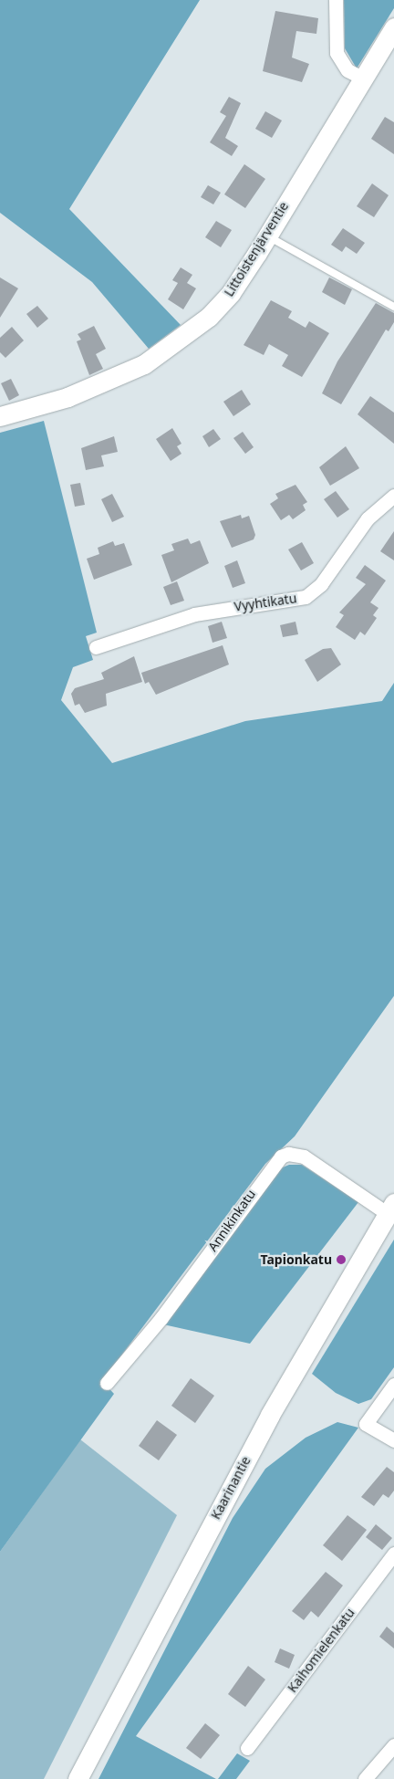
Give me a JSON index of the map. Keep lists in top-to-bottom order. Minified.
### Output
{"streets":{"main road":["Littoistenjärventie","Kaarinantie"],"street":["Vyyhtikatu","Annikinkatu","Kaihomielenkatu"]},"crossings":[["Annikinkatu","Kaarinantie"]],"places":["Tapionkatu"]}
